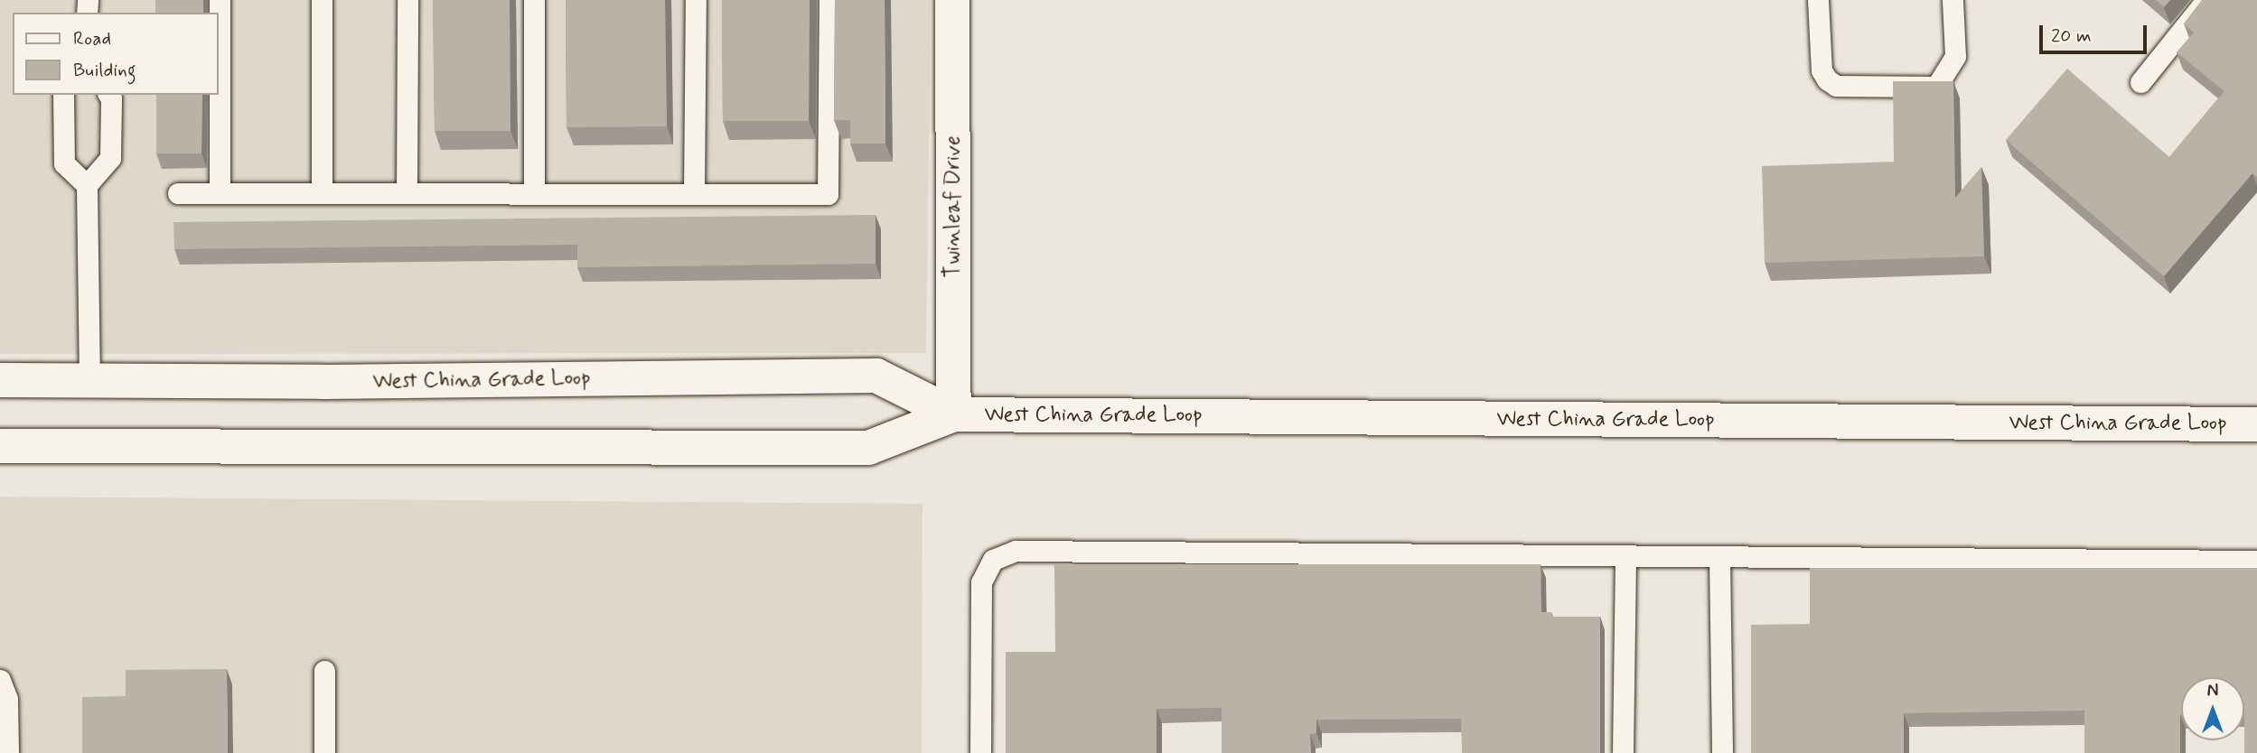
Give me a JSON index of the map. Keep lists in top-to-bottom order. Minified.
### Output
{"streets":{"main road":["Twinleaf Drive","West China Grade Loop"]},"crossings":[["Twinleaf Drive","West China Grade Loop"]],"legend":["Road","Building"],"scale_bar":"20 m","north":"top"}
